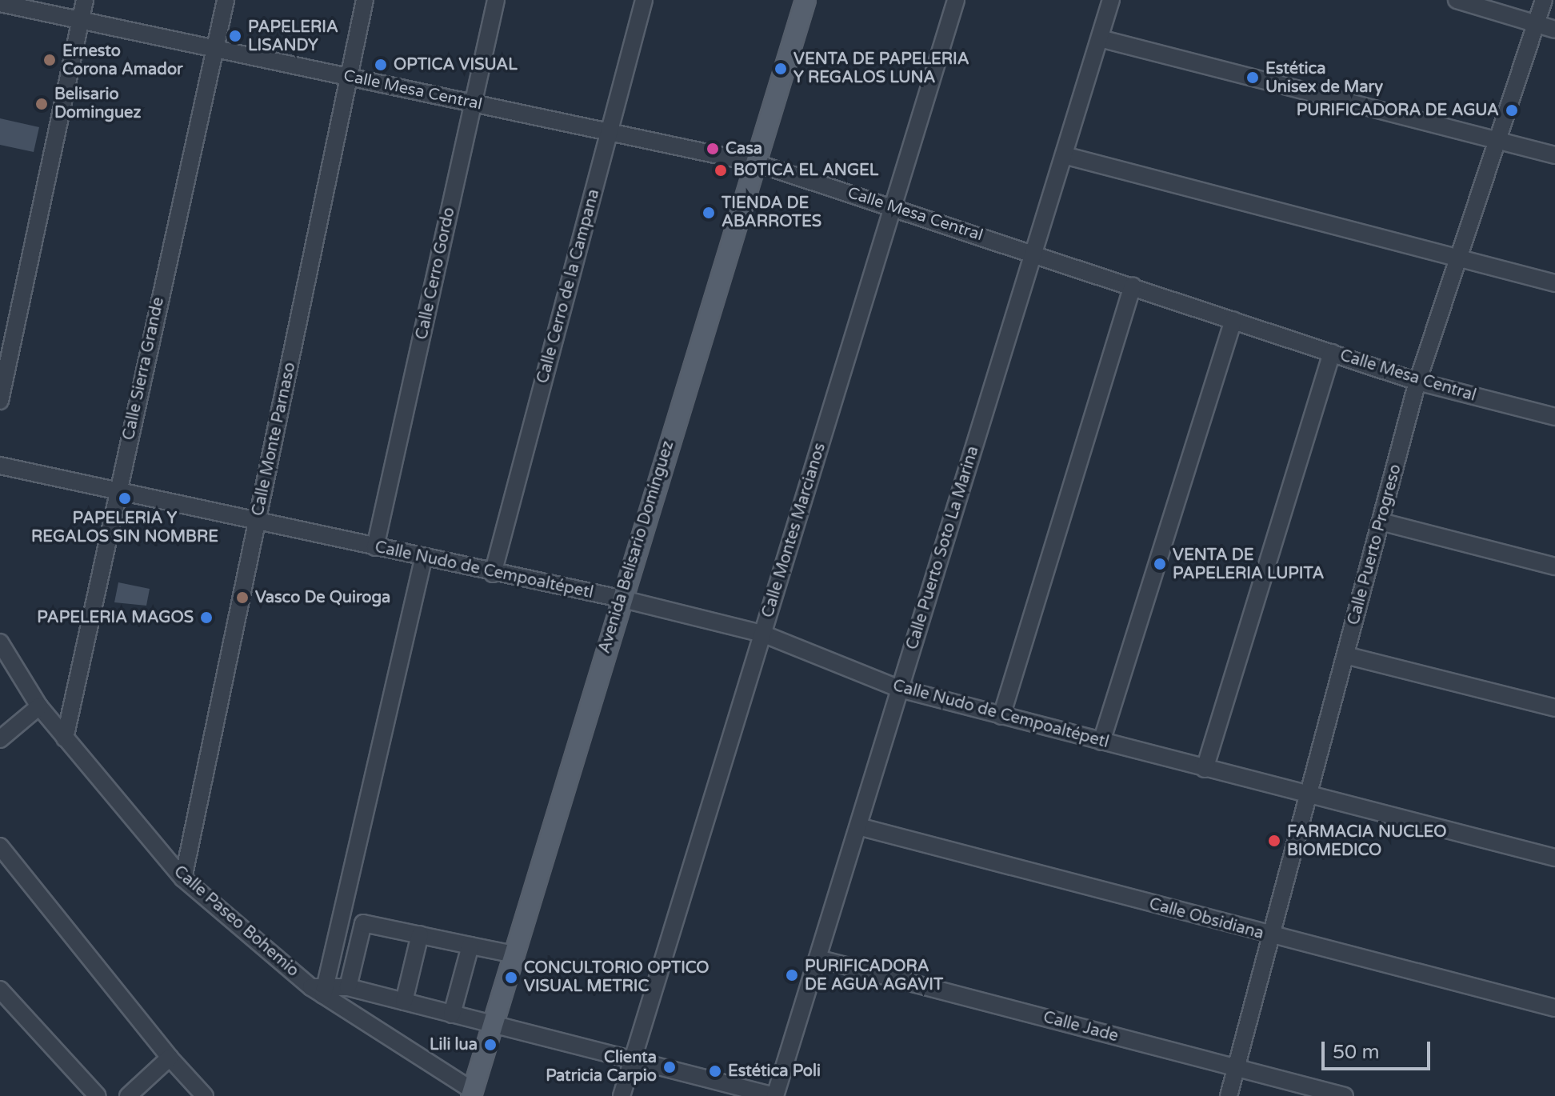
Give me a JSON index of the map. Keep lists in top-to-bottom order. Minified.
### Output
{"streets":{"main road":["Avenida Belisario Domínguez"],"street":["Calle Mesa Central","Calle Cerro Gordo","Calle Cerro de la Campana","Calle Sierra Grande","Calle Monte Parnaso","Calle Montes Marcianos","Calle Puerto Progreso","Calle Puerto Soto La Marina","Calle Nudo de Cempoaltépetl","Calle Obsidiana","Calle Paseo Bohemio","Calle Jade"]},"crossings":[["Calle Mesa Central","Calle Cerro Gordo"],["Calle Mesa Central","Calle Cerro de la Campana"],["Calle Mesa Central","Calle Sierra Grande"],["Calle Mesa Central","Calle Monte Parnaso"],["Calle Mesa Central","Calle Montes Marcianos"],["Calle Mesa Central","Calle Puerto Progreso"],["Calle Mesa Central","Avenida Belisario Domínguez"],["Calle Mesa Central","Calle Puerto Soto La Marina"],["Calle Cerro Gordo","Calle Nudo de Cempoaltépetl"],["Calle Cerro de la Campana","Calle Nudo de Cempoaltépetl"],["Calle Sierra Grande","Calle Nudo de Cempoaltépetl"],["Calle Sierra Grande","Calle Paseo Bohemio"],["Calle Monte Parnaso","Calle Nudo de Cempoaltépetl"],["Calle Monte Parnaso","Calle Paseo Bohemio"],["Calle Montes Marcianos","Calle Nudo de Cempoaltépetl"],["Calle Puerto Progreso","Calle Nudo de Cempoaltépetl"],["Calle Puerto Progreso","Calle Obsidiana"],["Calle Puerto Progreso","Calle Jade"],["Avenida Belisario Domínguez","Calle Nudo de Cempoaltépetl"],["Avenida Belisario Domínguez","Calle Paseo Bohemio"],["Calle Puerto Soto La Marina","Calle Nudo de Cempoaltépetl"],["Calle Puerto Soto La Marina","Calle Obsidiana"],["Calle Puerto Soto La Marina","Calle Jade"]],"places":["PAPELERIA LISANDY","Ernesto Corona Amador","OPTICA VISUAL","VENTA DE PAPELERIA Y REGALOS LUNA","Estética Unisex de Mary","Belisario Dominguez","PURIFICADORA DE AGUA","Casa","BOTICA EL ANGEL","TIENDA DE ABARROTES","PAPELERIA Y REGALOS SIN NOMBRE","VENTA DE PAPELERIA LUPITA","Vasco De Quiroga","PAPELERIA MAGOS","FARMACIA NUCLEO BIOMEDICO","PURIFICADORA DE AGUA AGAVIT","CONCULTORIO OPTICO VISUAL METRIC","Lili lua","Clienta Patricia Carpio","Estética Poli"],"scale_bar":"50 m"}
